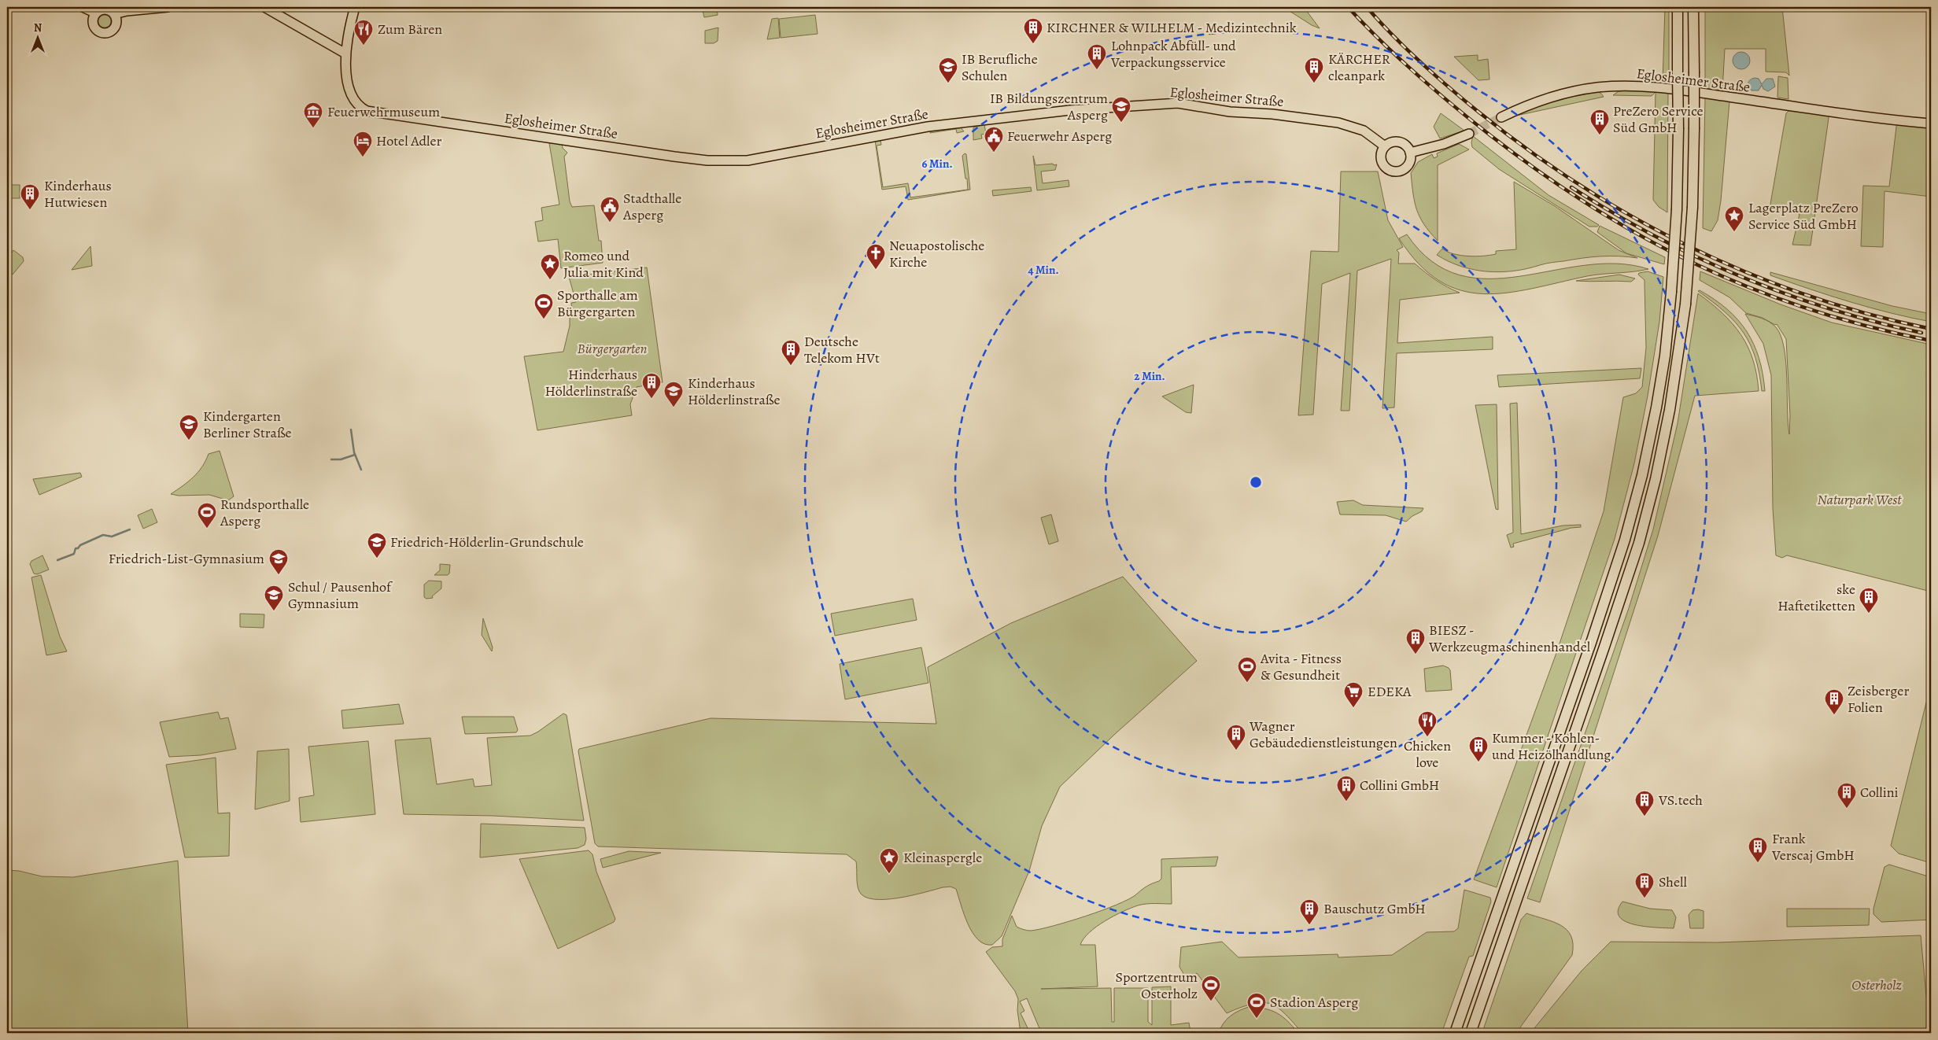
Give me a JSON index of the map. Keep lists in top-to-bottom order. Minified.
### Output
{"streets":{"main road":["Eglosheimer Straße"]},"parks":["Bürgergarten","Naturpark West","Osterholz"],"places":{"building":["KIRCHNER & WILHELM - Medizintechnik","Lohnpack Abfüll- und Verpackungsservice","KÄRCHER cleanpark","PreZero Service Süd GmbH","Kinderhaus Hutwiesen","Deutsche Telekom HVt","Hinderhaus Hölderlinstraße","ske Haftetiketten","BIESZ - Werkzeugmaschinenhandel","Zeisberger Folien","Wagner Gebäudedienstleistungen","Kummer - Kohlen- und Heizölhandlung","Collini GmbH","Collini","VS.tech","Frank Verscaj GmbH","Shell","Bauschutz GmbH"],"restaurant":["Zum Bären","Chicken love"],"school or university":["IB Berufliche Schulen","IB Bildungszentrum Asperg","Kinderhaus Hölderlinstraße","Kindergarten Berliner Straße","Friedrich-Hölderlin-Grundschule","Friedrich-List-Gymnasium","Schul / Pausenhof Gymnasium"],"museum":["Feuerwehrmuseum"],"public building":["Feuerwehr Asperg","Stadthalle Asperg"],"hotel":["Hotel Adler"],"place":["Lagerplatz PreZero Service Süd GmbH","Romeo und Julia mit Kind","Kleinaspergle"],"church":["Neuapostolische Kirche"],"sports":["Sporthalle am Bürgergarten","Rundsporthalle Asperg","Avita - Fitness & Gesundheit","Sportzentrum Osterholz","Stadion Asperg"],"supermarket":["EDEKA"]},"north":"top","rings":["6 Min.","4 Min.","2 Min."]}
